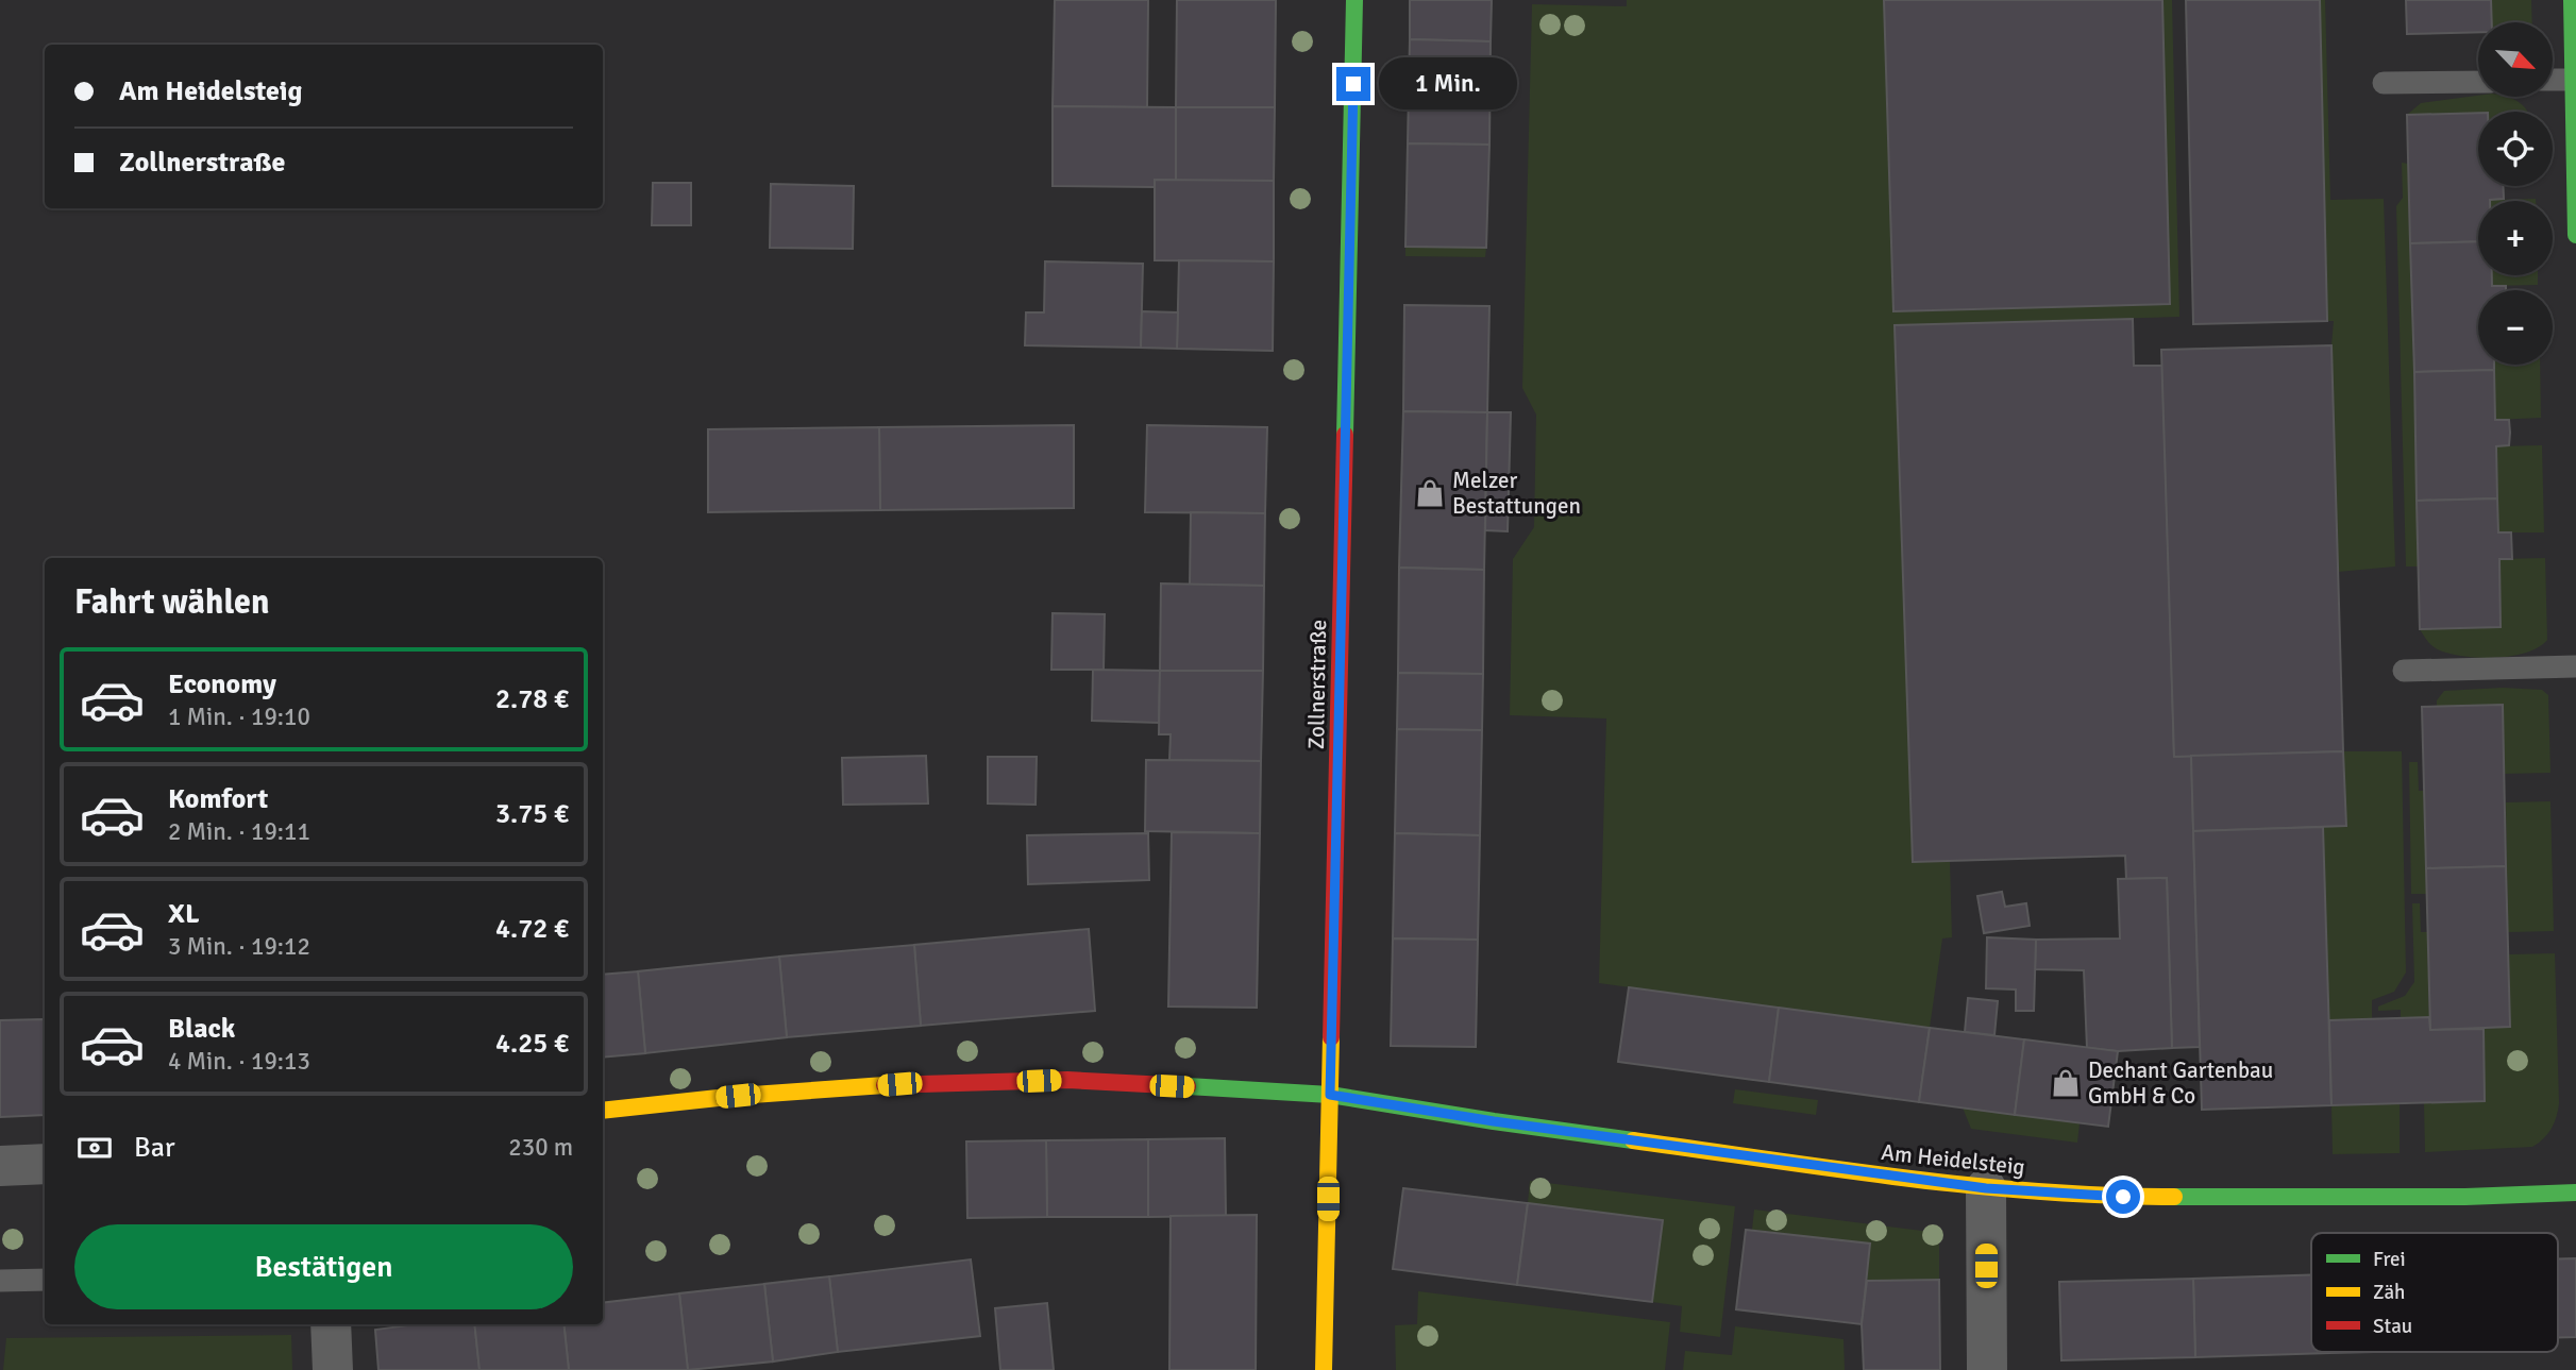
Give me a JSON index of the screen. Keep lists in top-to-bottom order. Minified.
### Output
{"streets":{"street":["Zollnerstraße","Am Heidelsteig"]},"crossings":[["Zollnerstraße","Am Heidelsteig"]],"places":{"shop":["Melzer Bestattungen","Dechant Gartenbau GmbH & Co"]},"legend":["Frei","Zäh","Stau"],"north":"bottom right","page":{"map_buttons":["+","−"],"banner":["Am Heidelsteig","Zollnerstraße"],"bubble":"1 Min.","heading":"Fahrt wählen","list":[{"name":"Economy","note":"1 Min. · 19:10","value":"2.78 €"},{"name":"Komfort","note":"2 Min. · 19:11","value":"3.75 €"},{"name":"XL","note":"3 Min. · 19:12","value":"4.72 €"},{"name":"Black","note":"4 Min. · 19:13","value":"4.25 €"}],"pay":["Bar","230 m"],"buttons":"Bestätigen"}}
